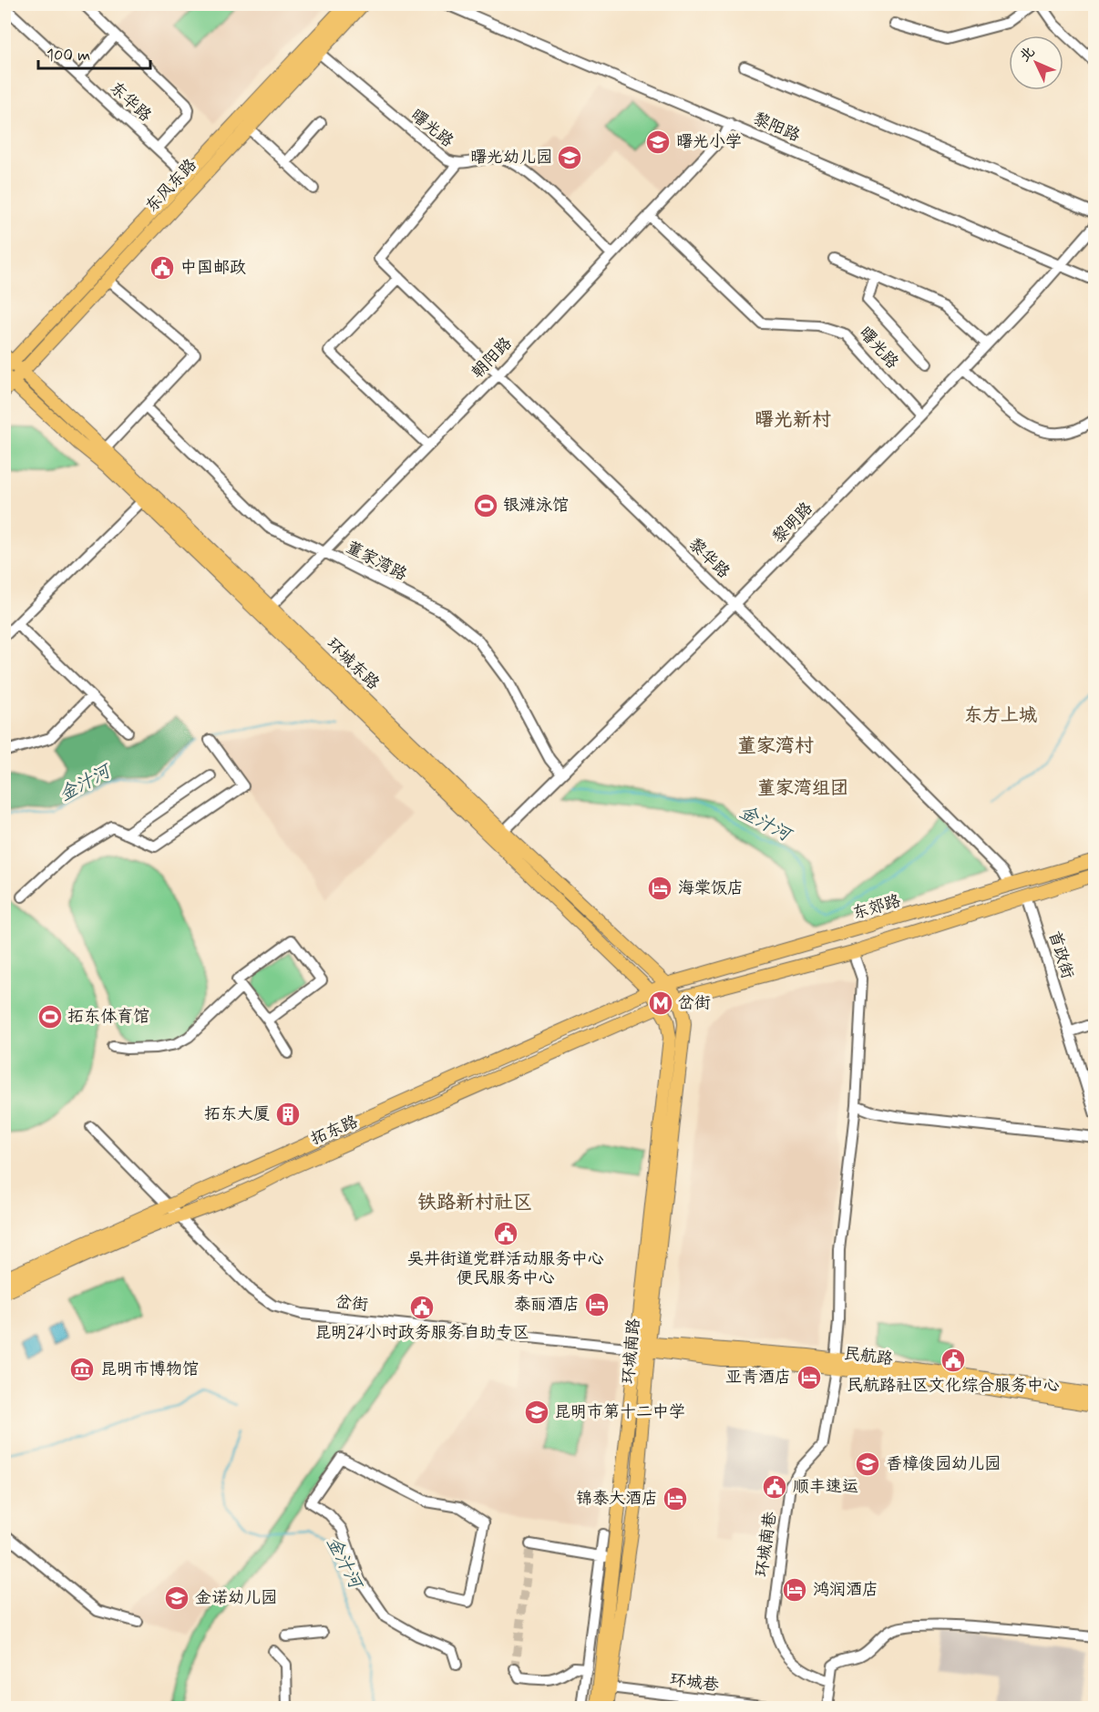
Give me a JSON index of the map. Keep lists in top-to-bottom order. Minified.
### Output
{"streets":{"main road":["东风东路","环城东路","东郊路","拓东路","环城南路","民航路"],"street":["东华路","黎阳路","曙光路","朝阳路","黎明路","黎华路","董家湾路","首政街","岔街","环城南巷","环城巷"]},"crossings":[["东华路","东风东路"],["黎阳路","朝阳路"],["黎阳路","黎明路"],["曙光路","东风东路"],["曙光路","朝阳路"],["曙光路","黎明路"],["曙光路","黎华路"],["东风东路","环城东路"],["朝阳路","黎华路"],["朝阳路","董家湾路"],["朝阳路","环城东路"],["黎明路","黎华路"],["黎明路","董家湾路"],["黎明路","环城东路"],["黎华路","东郊路"],["环城东路","东郊路"],["环城东路","拓东路"],["环城东路","环城南路"],["东郊路","拓东路"],["拓东路","岔街"],["拓东路","环城南路"],["岔街","环城南路"],["岔街","民航路"],["环城南路","民航路"],["环城南路","环城巷"],["民航路","环城南巷"]],"districts":["曙光新村","东方上城","董家湾村","董家湾组团","铁路新村社区"],"water":["金汁河"],"places":{"school or university":["曙光小学","曙光幼儿园","昆明市第十二中学","香樟俊园幼儿园","金诺幼儿园"],"public building":["中国邮政","吴井街道党群活动服务中心 便民服务中心","昆明24小时政务服务自助专区","民航路社区文化综合服务中心","顺丰速运"],"sports":["银滩泳馆","拓东体育馆"],"hotel":["海棠饭店","泰丽酒店","亚青酒店","锦泰大酒店","鸿润酒店"],"metro station":["岔街"],"building":["拓东大厦"],"museum":["昆明市博物馆"]},"scale_bar":"100 m","north":"top left"}
